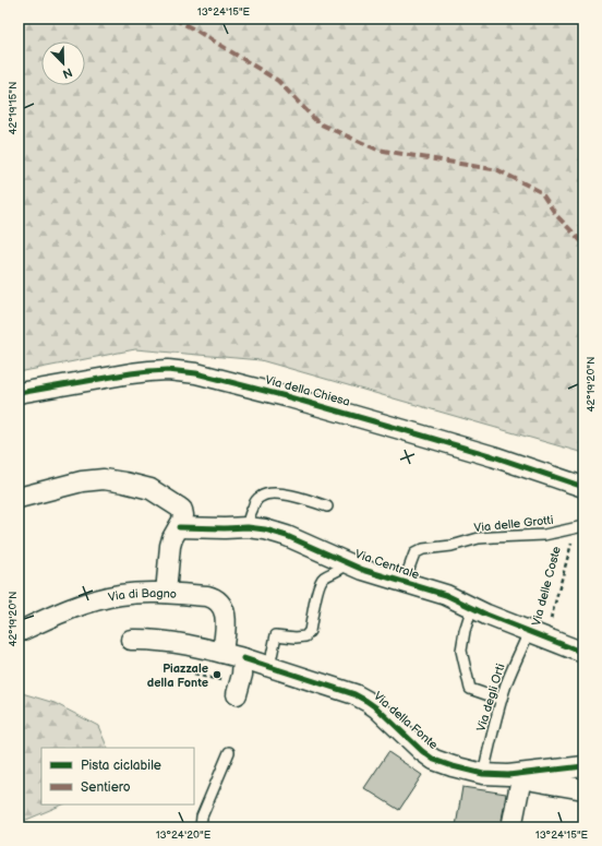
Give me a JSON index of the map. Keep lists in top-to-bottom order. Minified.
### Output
{"streets":{"street":["Via della Chiesa","Via Centrale","Via di Bagno","Via della Fonte"],"lane":["Via delle Grotti","Via degli Orti"],"cycle path":["Via delle Coste"]},"crossings":[["Via delle Grotti","Via Centrale"],["Via delle Grotti","Via delle Coste"],["Via Centrale","Via delle Coste"],["Via Centrale","Via degli Orti"],["Via delle Coste","Via degli Orti"],["Via degli Orti","Via della Fonte"]],"places":["Piazzale della Fonte"],"legend":["Pista ciclabile","Sentiero"],"north":"bottom right","coordinates":["13°24'15\"E","42°19'15\"N","42°19'20\"N","13°24'20\"E"]}
